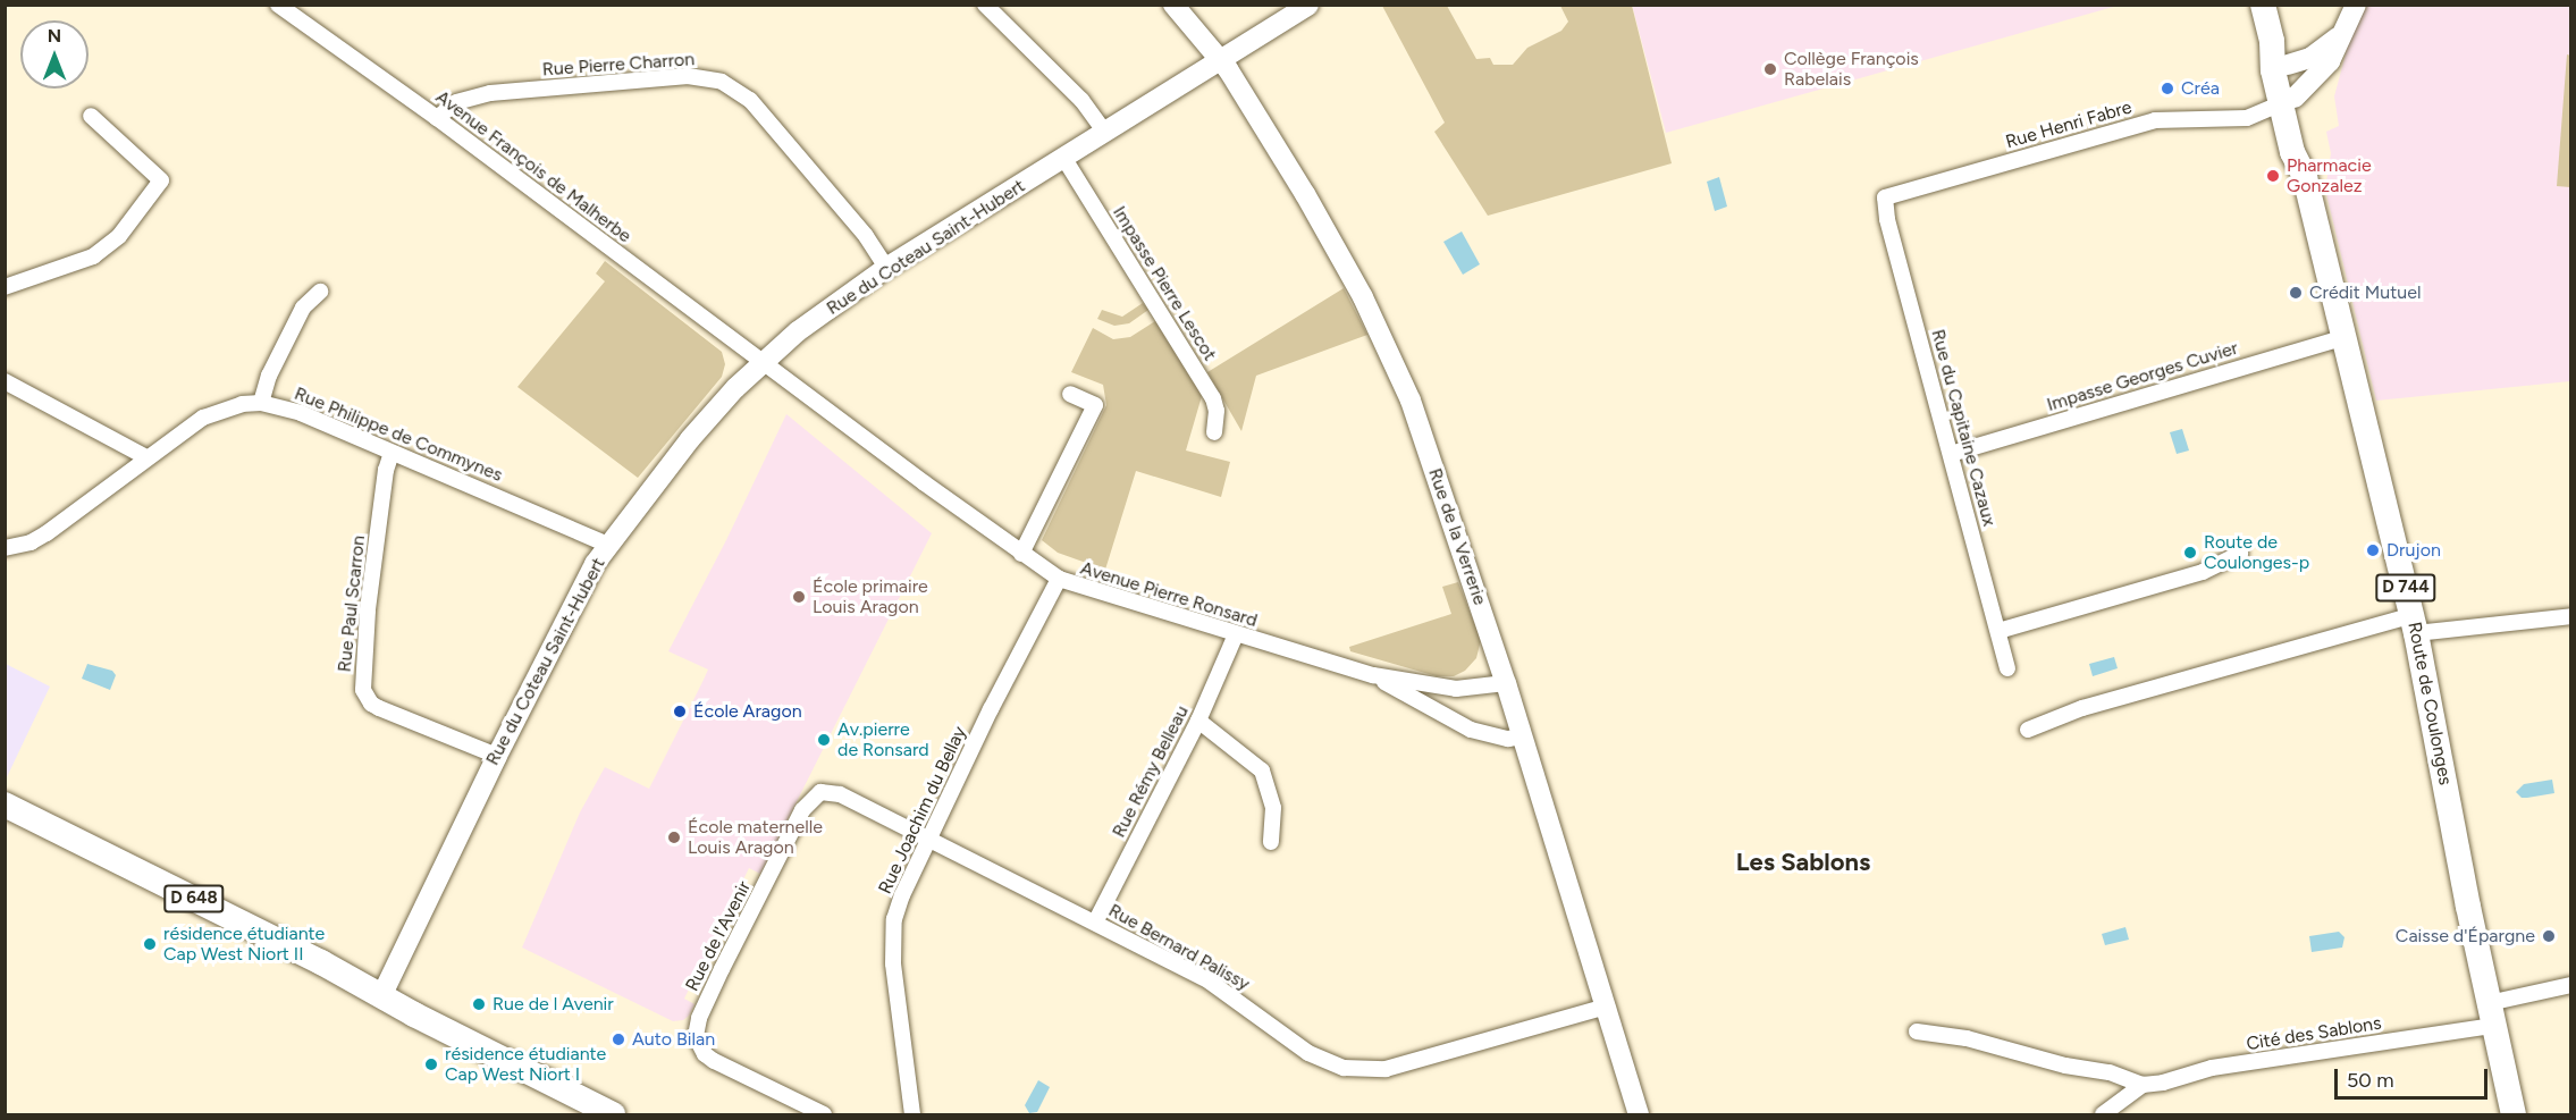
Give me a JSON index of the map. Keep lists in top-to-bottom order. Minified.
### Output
{"streets":{"main road":["D 744","Route de Coulonges","D 648"],"street":["Rue Pierre Charron","Rue Henri Fabre","Avenue François de Malherbe","Rue du Coteau Saint-Hubert","Impasse Pierre Lescot","Impasse Georges Cuvier","Rue du Capitaine Cazaux","Rue Philippe de Commynes","Rue de la Verrerie","Avenue Pierre Ronsard","Rue Paul Scarron","Rue Rémy Belleau","Rue Joachim du Bellay","Rue de l'Avenir","Rue Bernard Palissy","Cité des Sablons"]},"crossings":[["Rue Pierre Charron","Avenue François de Malherbe"],["Rue Pierre Charron","Rue du Coteau Saint-Hubert"],["Rue Henri Fabre","Rue du Capitaine Cazaux"],["Rue Henri Fabre","Route de Coulonges"],["Avenue François de Malherbe","Rue du Coteau Saint-Hubert"],["Avenue François de Malherbe","Avenue Pierre Ronsard"],["Rue du Coteau Saint-Hubert","Impasse Pierre Lescot"],["Rue du Coteau Saint-Hubert","Rue Philippe de Commynes"],["Rue du Coteau Saint-Hubert","Rue de la Verrerie"],["Rue du Coteau Saint-Hubert","Avenue Pierre Ronsard"],["Rue du Coteau Saint-Hubert","Rue Paul Scarron"],["Rue du Coteau Saint-Hubert","D 648"],["Impasse Georges Cuvier","Rue du Capitaine Cazaux"],["Impasse Georges Cuvier","Route de Coulonges"],["Rue Philippe de Commynes","Rue Paul Scarron"],["Rue de la Verrerie","Avenue Pierre Ronsard"],["Rue de la Verrerie","Rue Bernard Palissy"],["Avenue Pierre Ronsard","Rue Rémy Belleau"],["Avenue Pierre Ronsard","Rue Joachim du Bellay"],["Route de Coulonges","Cité des Sablons"],["Rue Rémy Belleau","Rue Bernard Palissy"],["Rue Joachim du Bellay","Rue de l'Avenir"],["Rue Joachim du Bellay","Rue Bernard Palissy"],["Rue de l'Avenir","Rue Bernard Palissy"]],"districts":["Les Sablons"],"places":["Collège François Rabelais","Créa","Pharmacie Gonzalez","Crédit Mutuel","Drujon","Route de Coulonges-p","École primaire Louis Aragon","École Aragon","Av.pierre de Ronsard","École maternelle Louis Aragon","Caisse d'Épargne","résidence étudiante Cap West Niort II","Rue de l Avenir","Auto Bilan","résidence étudiante Cap West Niort I"],"scale_bar":"50 m","north":"top"}
